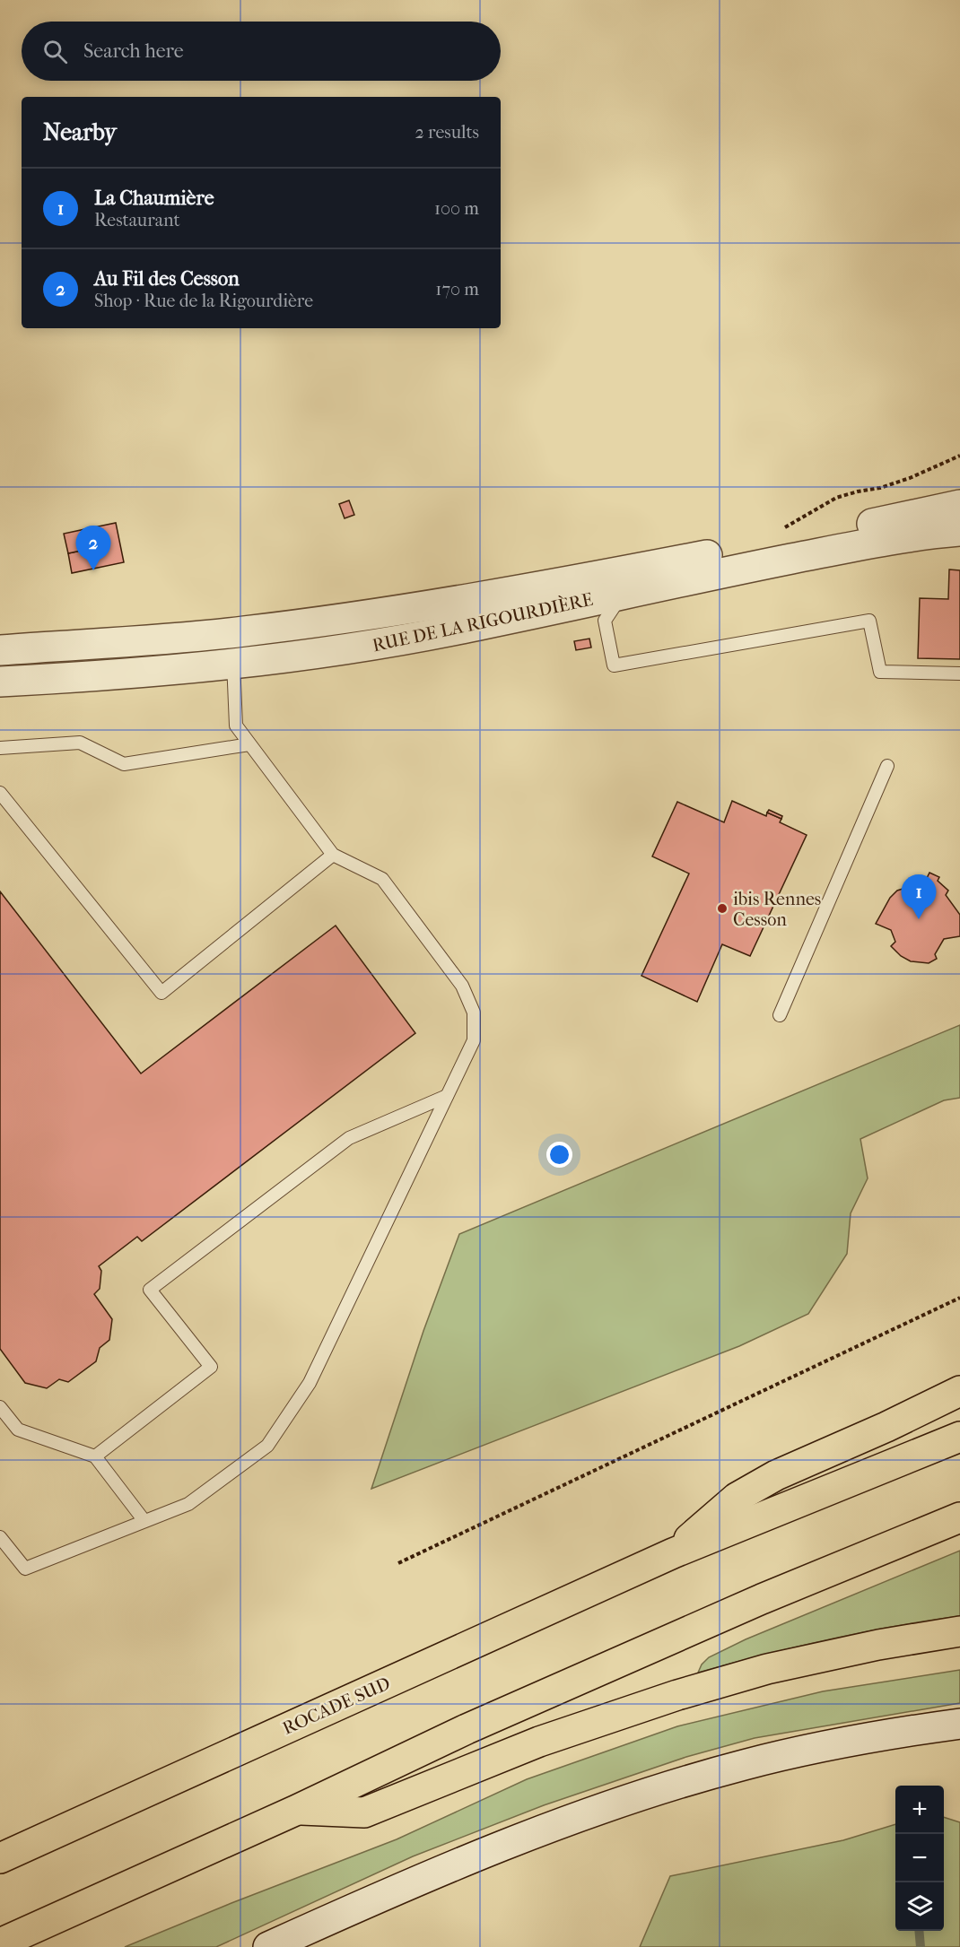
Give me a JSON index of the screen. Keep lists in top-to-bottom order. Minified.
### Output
{"streets":{"highway":["ROCADE SUD"],"street":["RUE DE LA RIGOURDIÈRE"]},"places":["ibis Rennes Cesson"],"page":{"search":"Search here","heading":["Nearby","2 results"],"list":[{"mark":"1","name":"La Chaumière","note":"Restaurant","value":"100 m"},{"mark":"2","name":"Au Fil des Cesson","note":"Shop · Rue de la Rigourdière","value":"170 m"}],"pins":["2","1"],"map_buttons":["+","−"]}}
